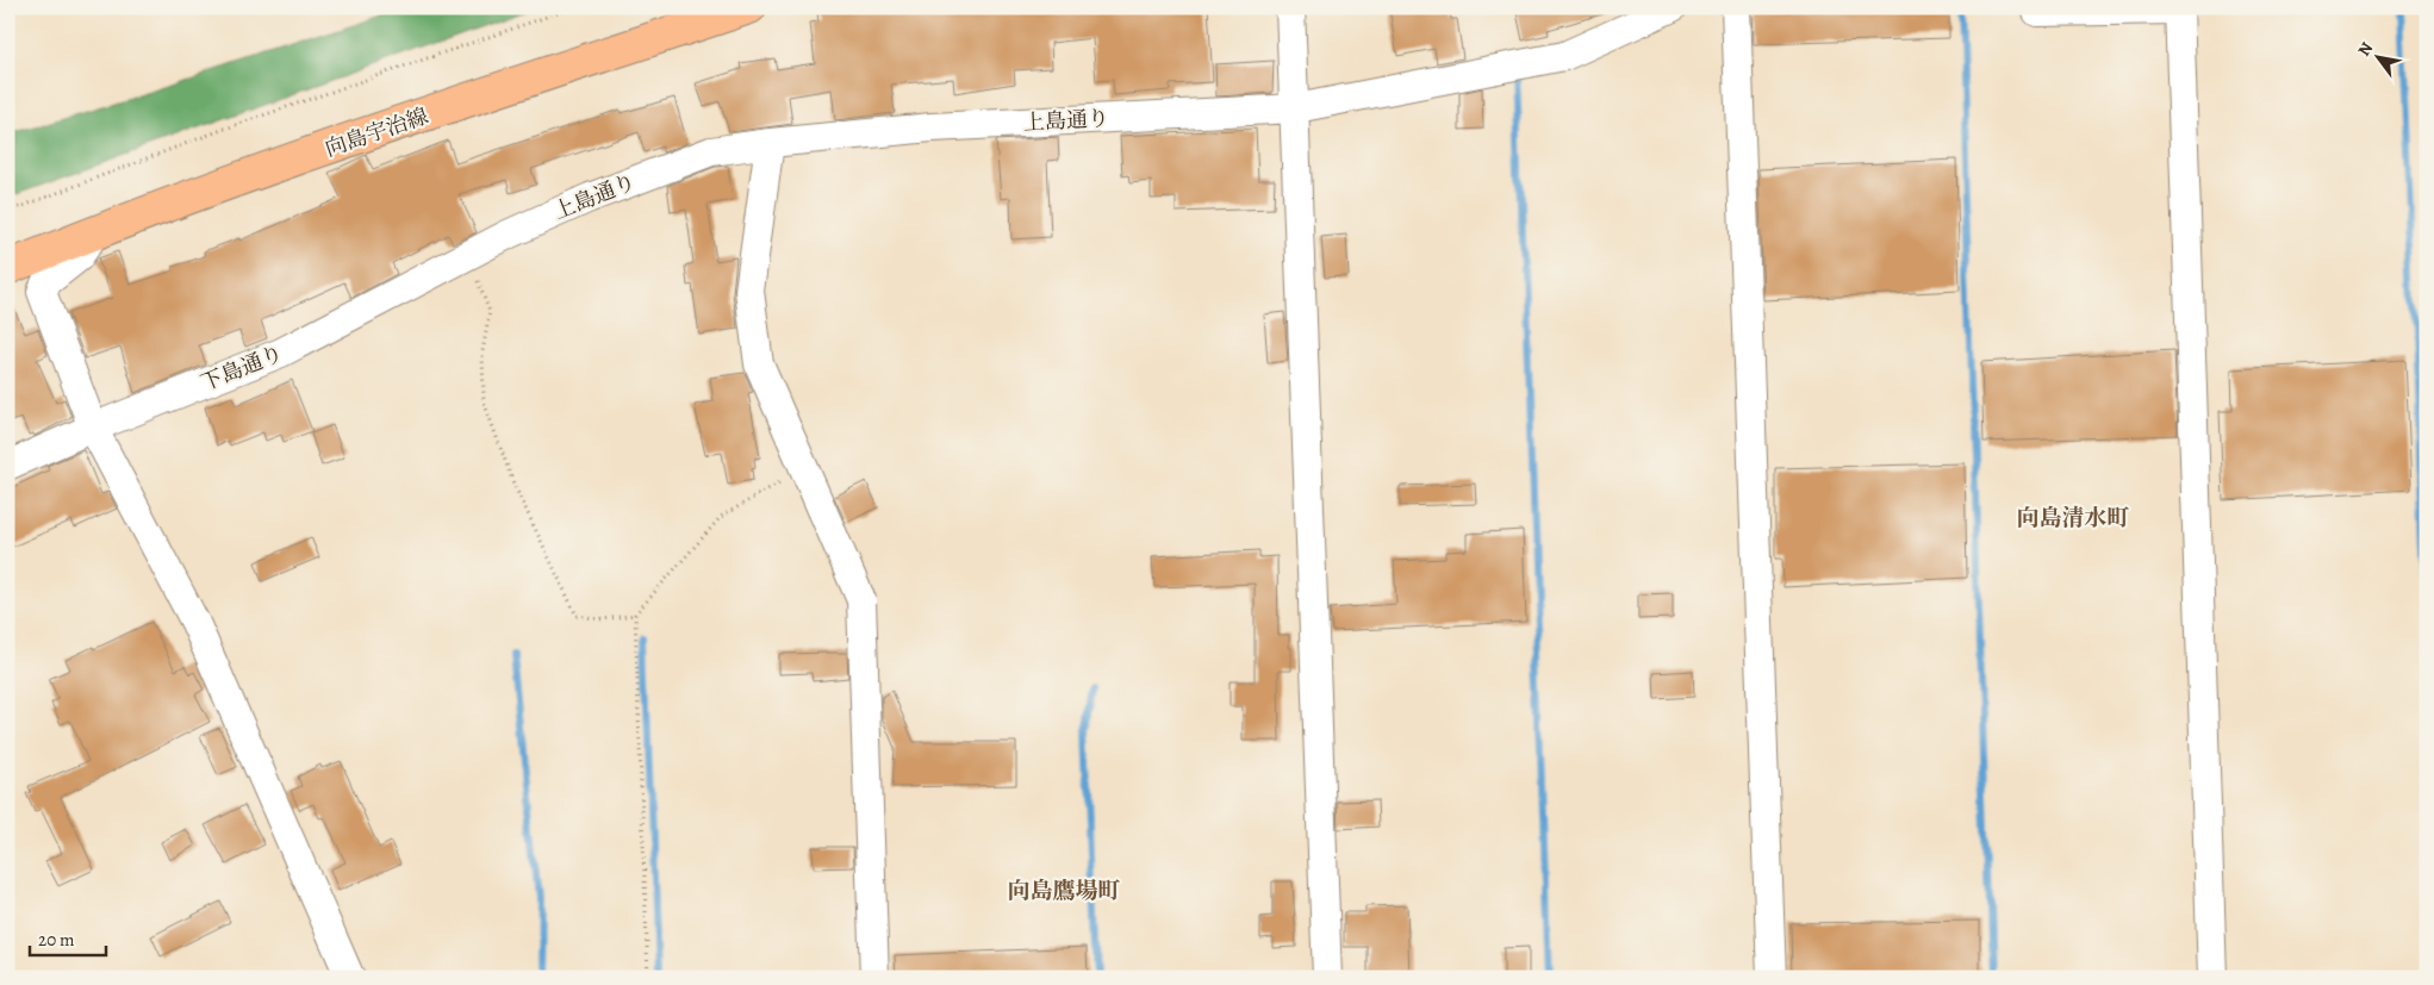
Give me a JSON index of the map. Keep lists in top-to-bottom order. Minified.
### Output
{"streets":{"main road":["向島宇治線"],"street":["上島通り","下島通り"]},"crossings":[["上島通り","下島通り"]],"districts":["向島清水町","向島鷹場町"],"scale_bar":"20 m","north":"top left"}
